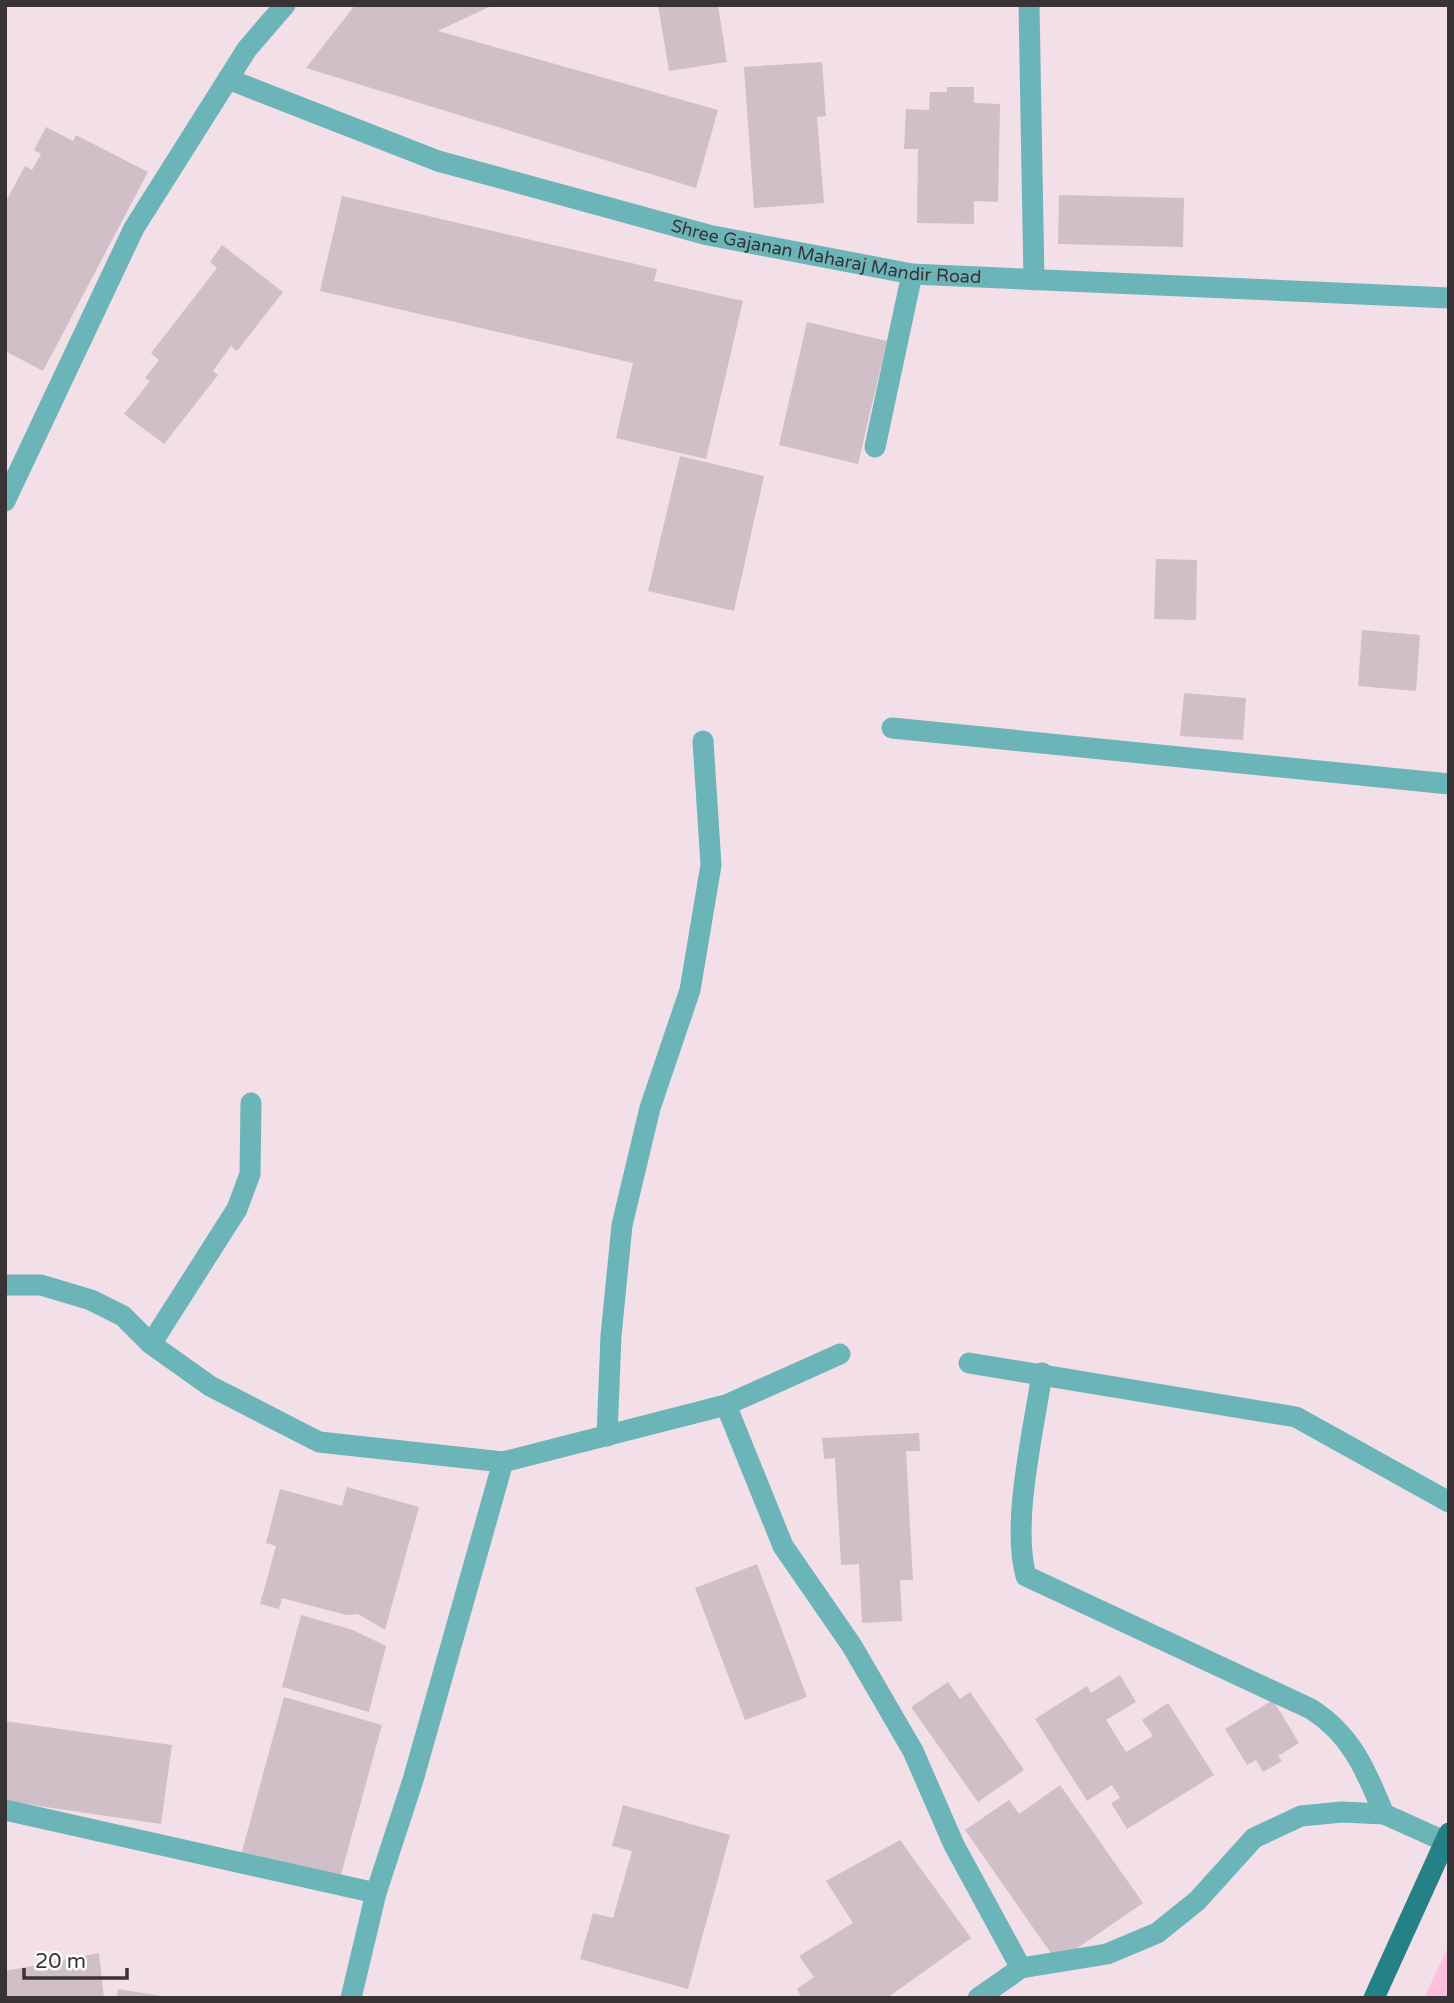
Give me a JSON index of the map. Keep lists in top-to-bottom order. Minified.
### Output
{"streets":{"street":["Shree Gajanan Maharaj Mandir Road"]},"scale_bar":"20 m"}
